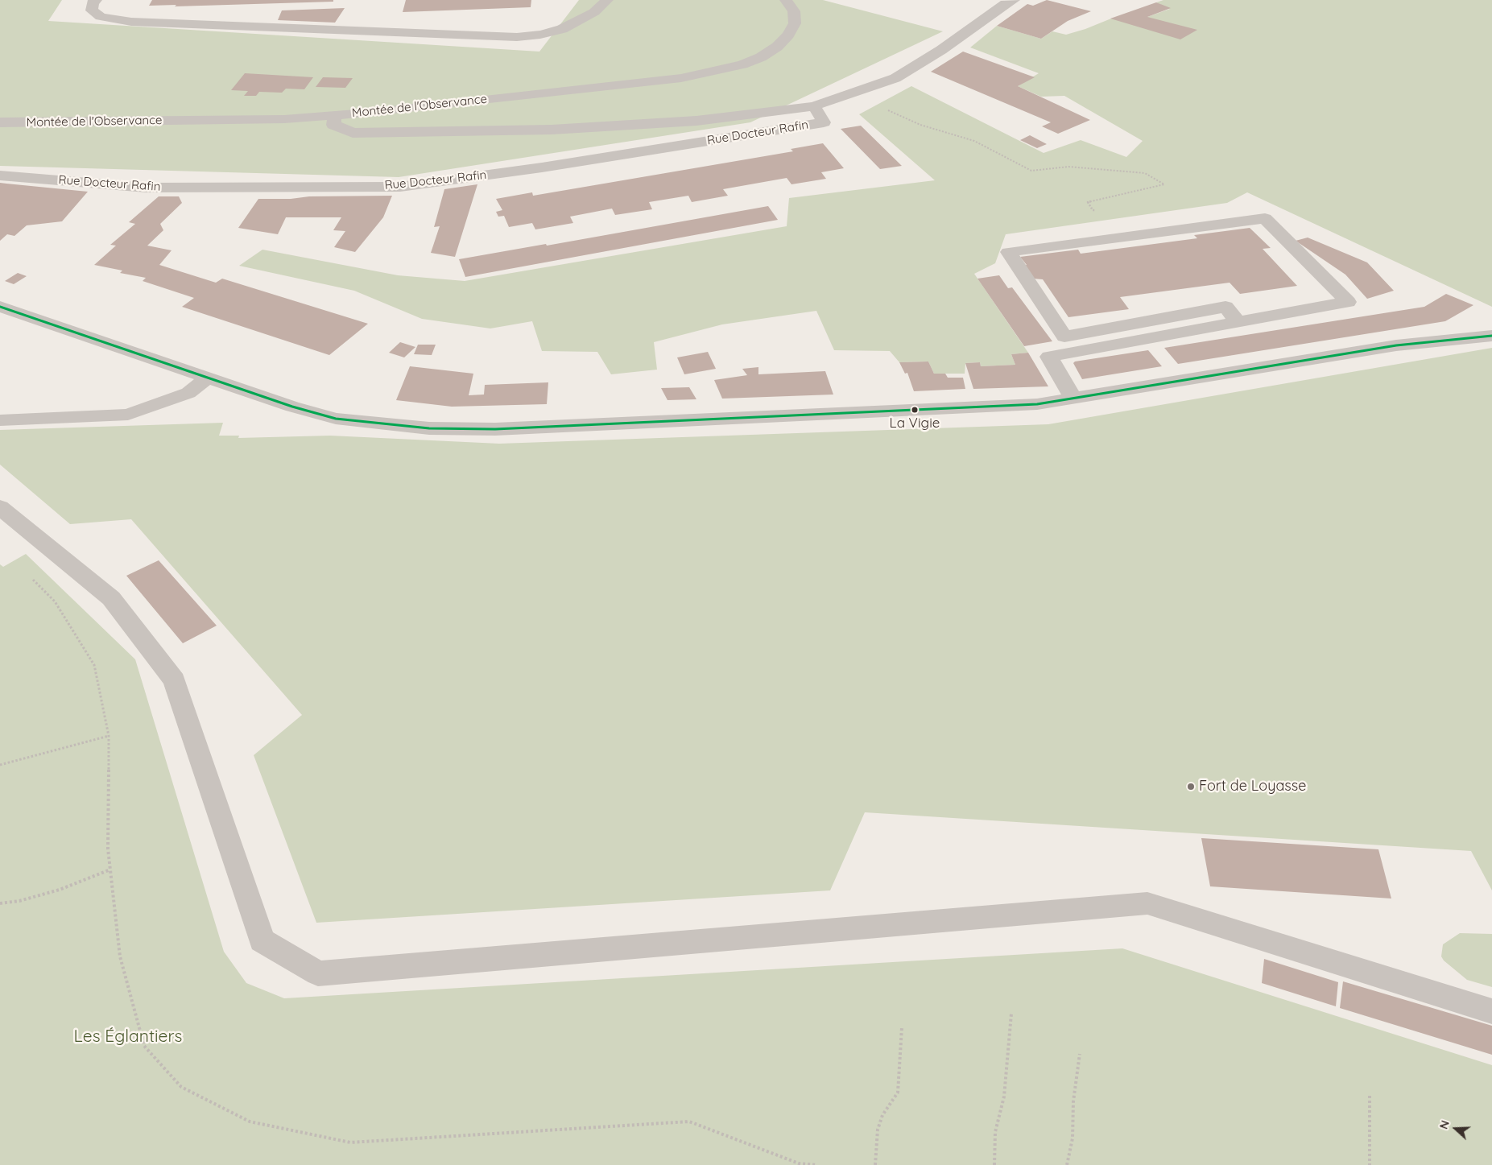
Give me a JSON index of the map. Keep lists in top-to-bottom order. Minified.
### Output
{"streets":{"street":["Montée de l'Observance","Rue Docteur Rafin"]},"crossings":[["Montée de l'Observance","Rue Docteur Rafin"]],"parks":["Les Églantiers"],"places":["La Vigie","Fort de Loyasse"],"north":"left"}
